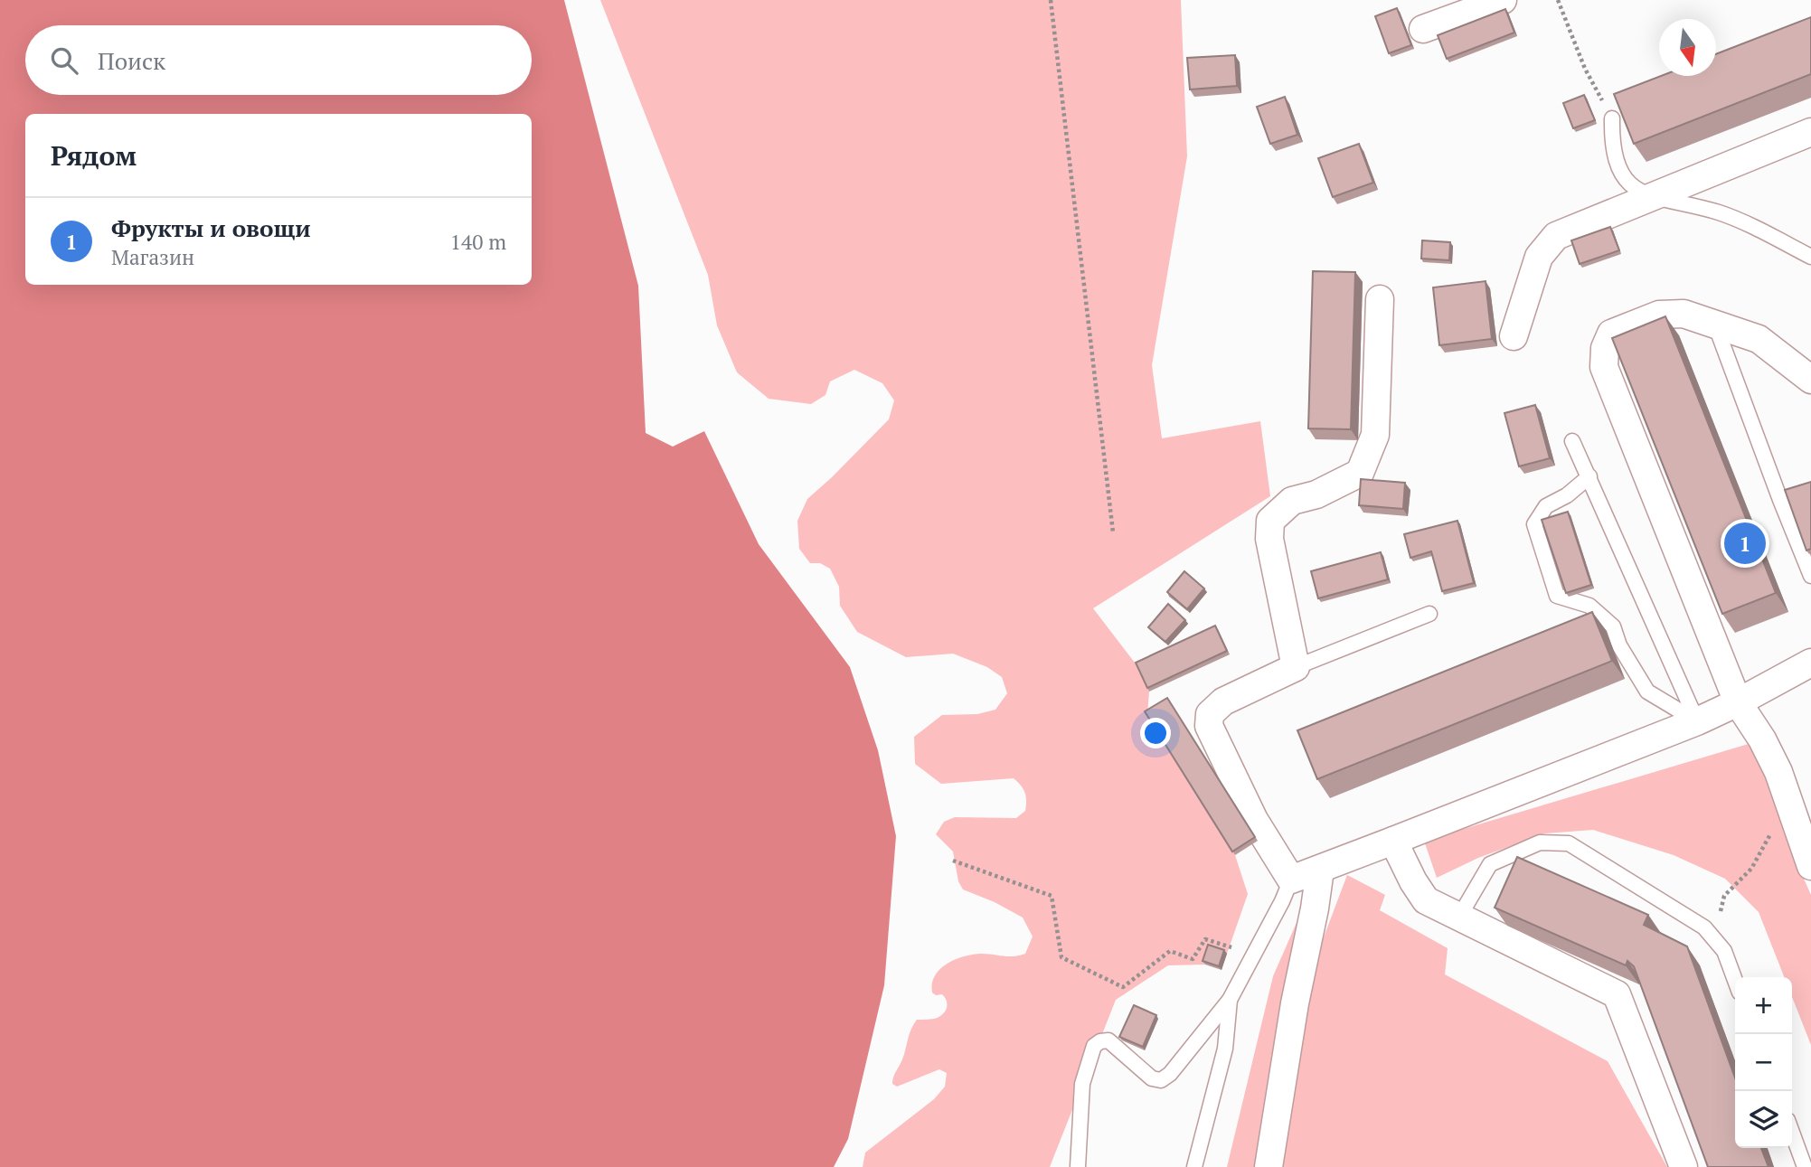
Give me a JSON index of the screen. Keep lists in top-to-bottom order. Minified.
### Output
{"north":"bottom","page":{"search":"Поиск","heading":"Рядом","list":[{"mark":"1","name":"Фрукты и овощи","note":"Магазин","value":"140 m"}],"pins":"1","map_buttons":["+","−"]}}
